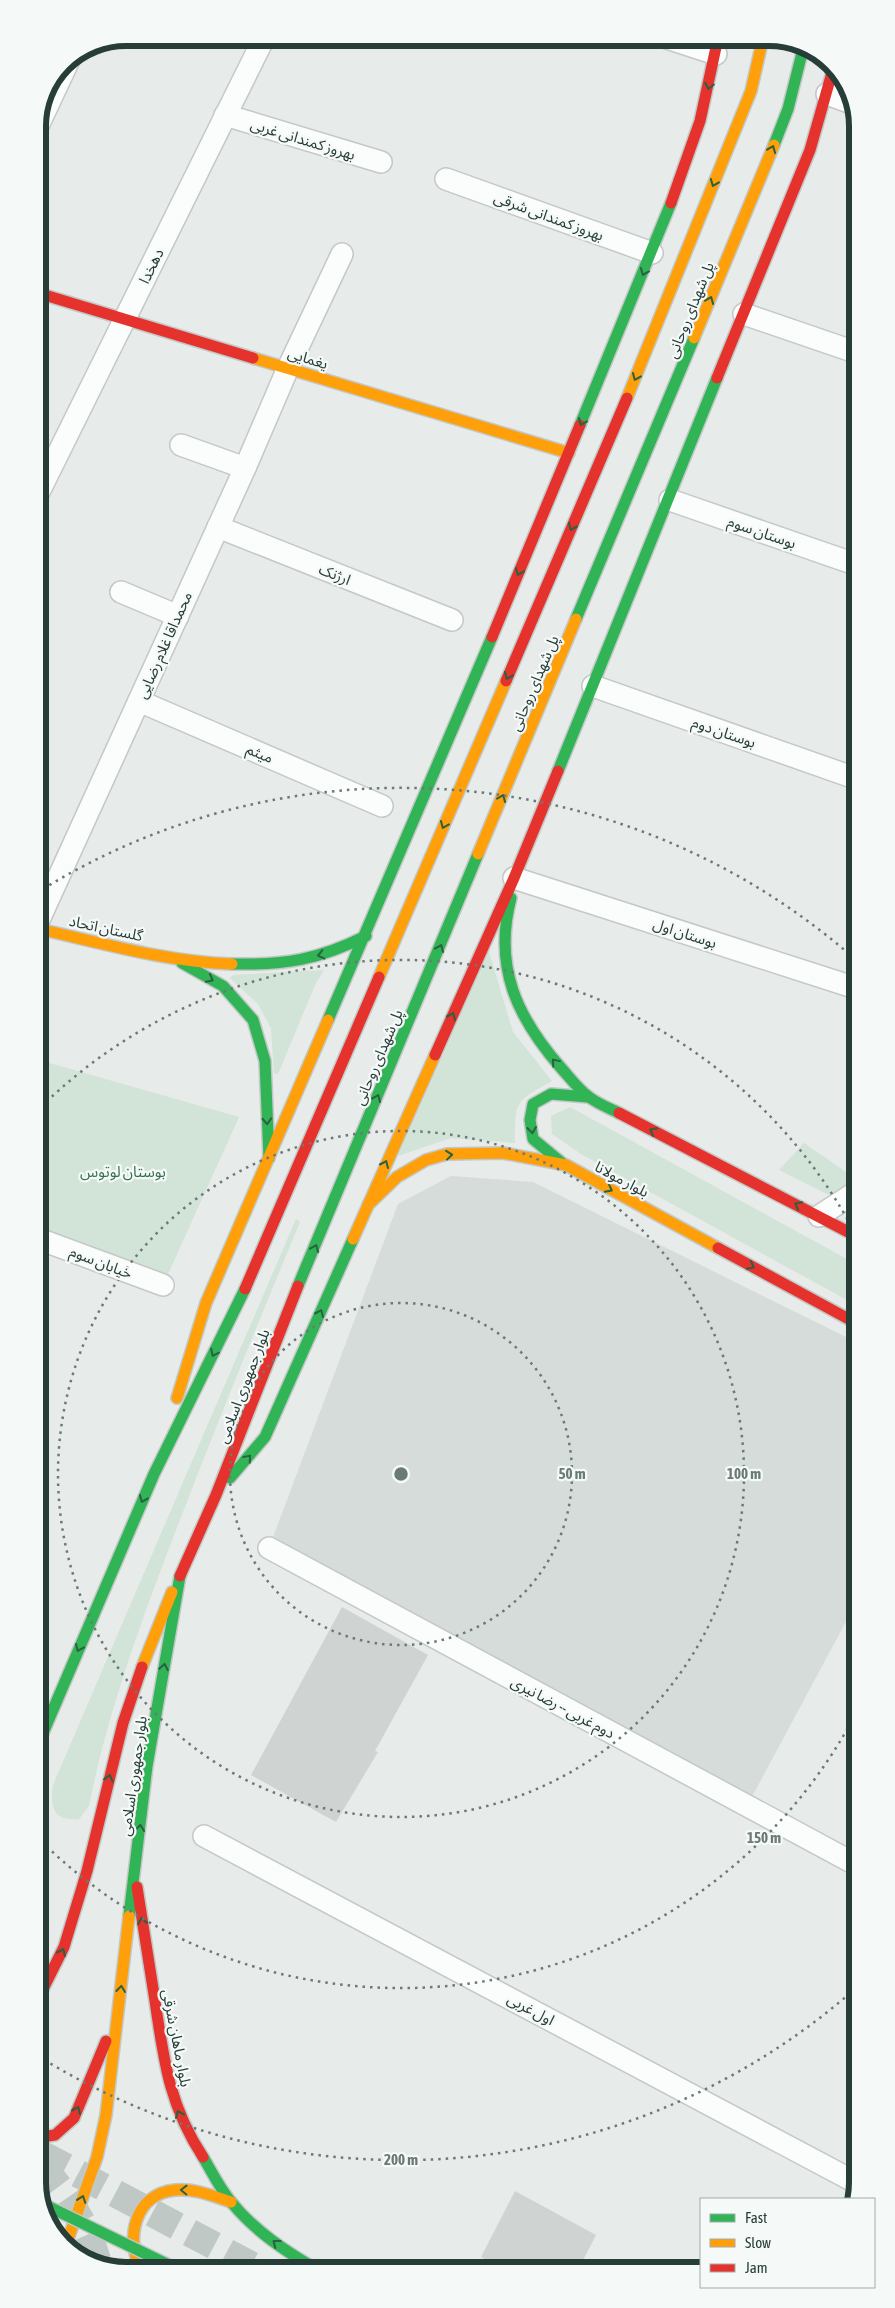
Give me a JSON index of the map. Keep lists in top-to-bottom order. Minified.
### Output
{"streets":{"main road":["پل شهدای روحانی","یغمایی","گلستان اتحاد","بلوار مولانا","بلوار جمهوری اسلامی","بلوار ماهان شرقی"],"street":["بهروز کمندانی غربی","بهروز کمندانی شرقی","دهخدا","بوستان سوم","ارژنک","محمداقا غلام رضایی","بوستان دوم","میثم","بوستان اول","خیابان سوم","دوم غربی -- رضا نیری","اول غربی"]},"crossings":[["بهروز کمندانی غربی","دهخدا"],["دهخدا","یغمایی"],["پل شهدای روحانی","بلوار جمهوری اسلامی"],["یغمایی","محمداقا غلام رضایی"],["ارژنک","محمداقا غلام رضایی"],["محمداقا غلام رضایی","میثم"],["بلوار جمهوری اسلامی","بلوار ماهان شرقی"]],"one_way":["بلوار ماهان شرقی"],"parks":["بوستان لوتوس"],"legend":["Fast","Slow","Jam"],"rings":["50 m","100 m","150 m","200 m"]}
